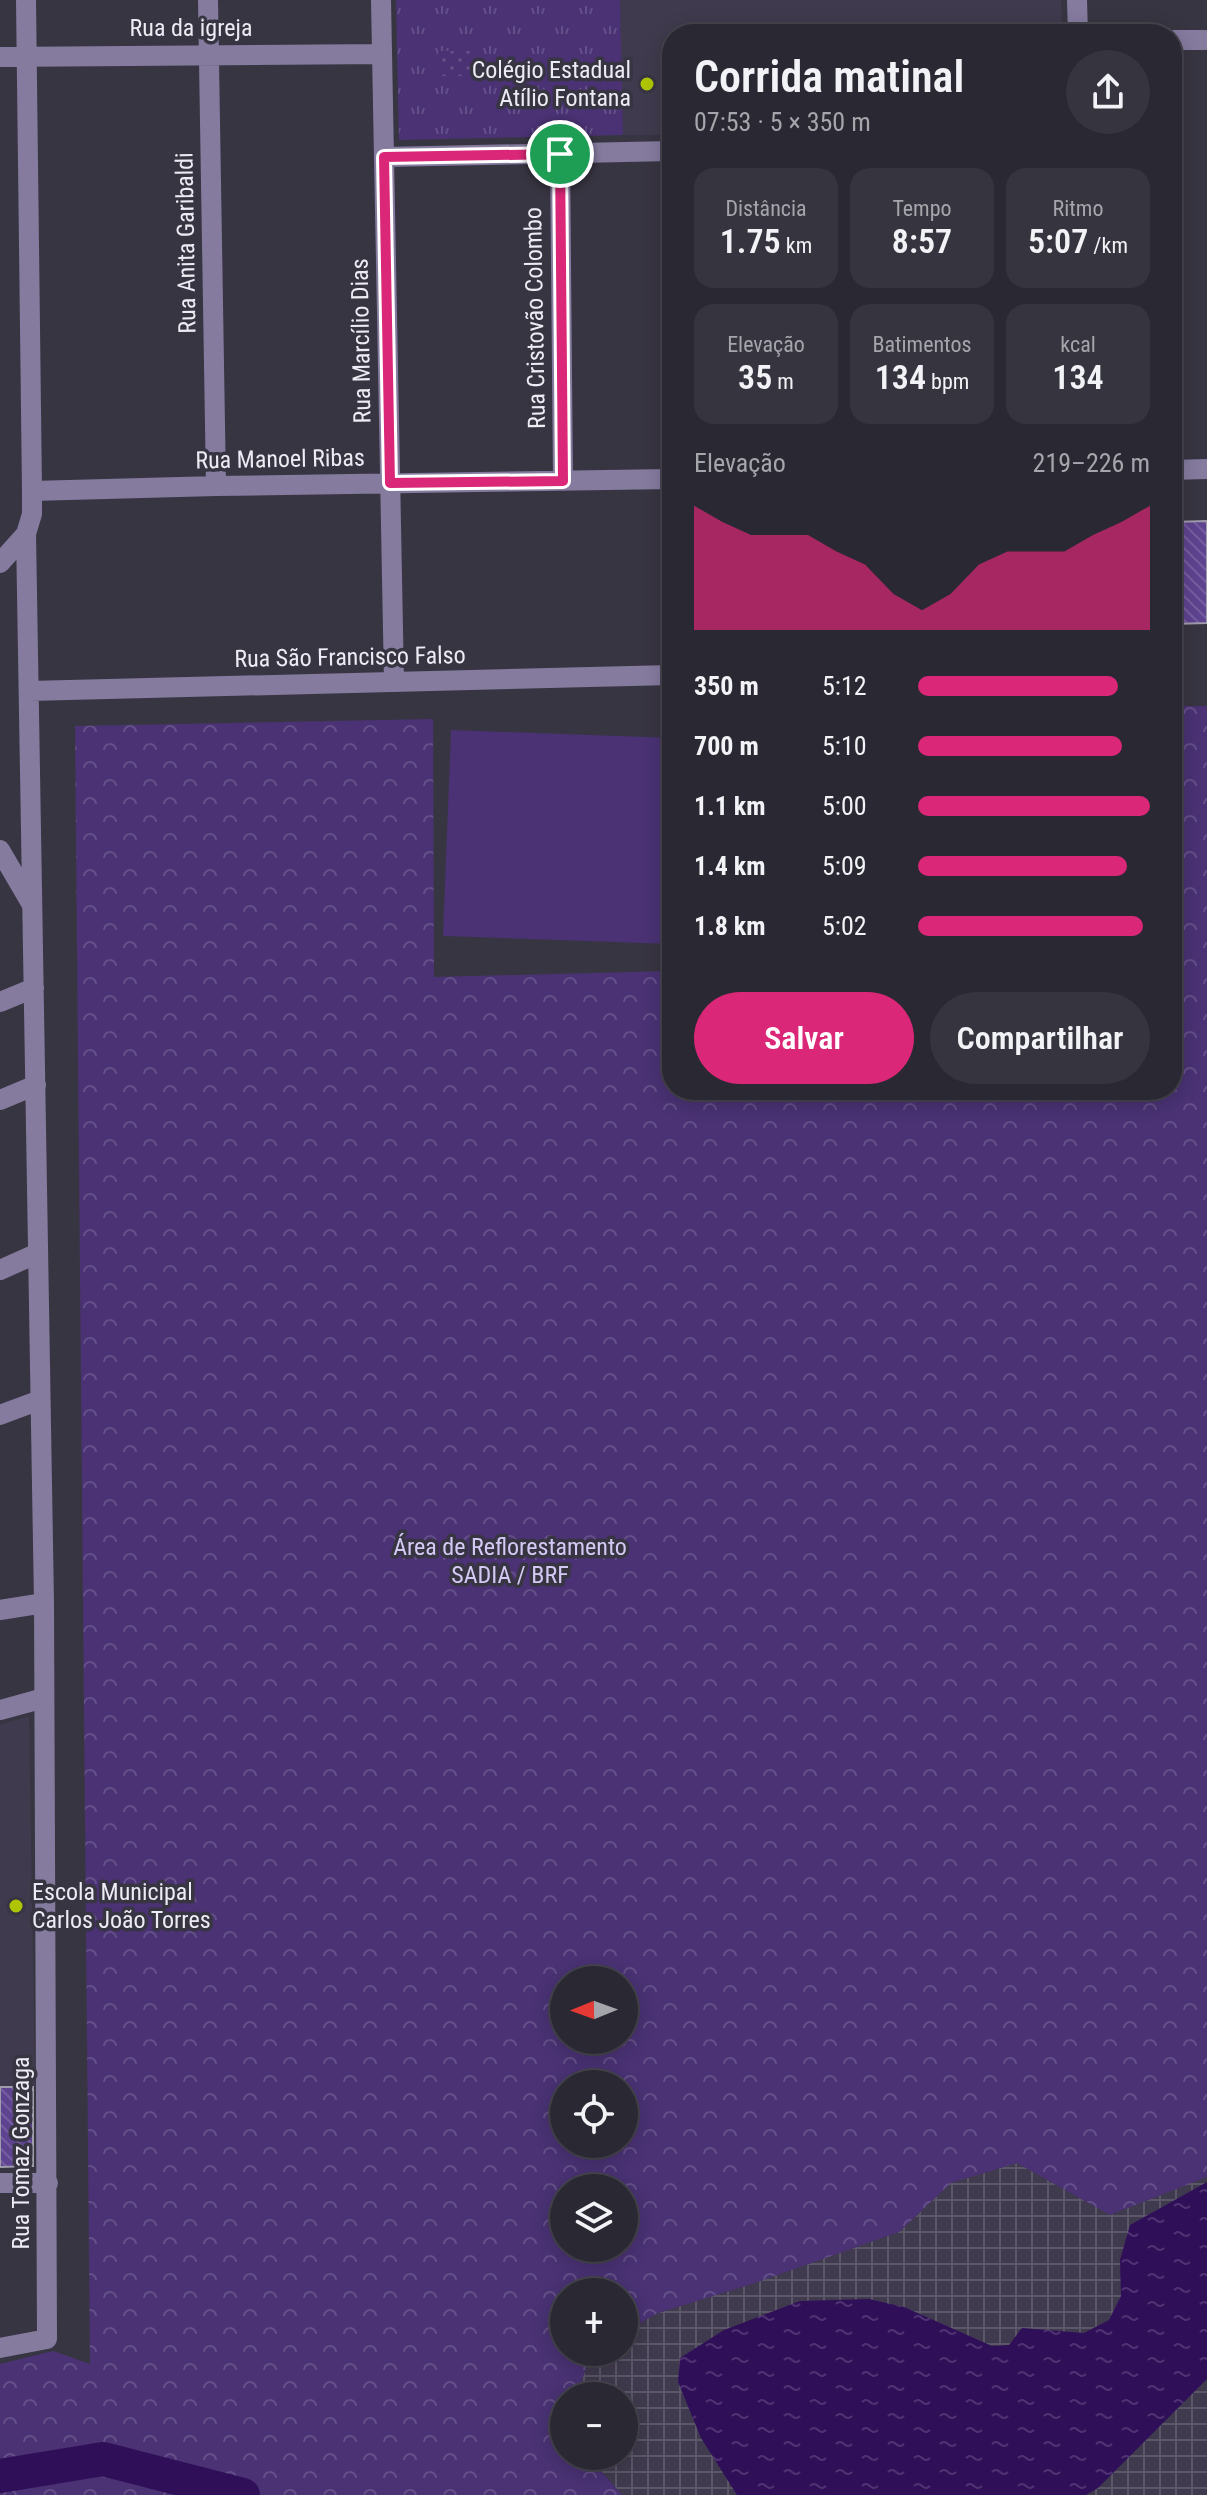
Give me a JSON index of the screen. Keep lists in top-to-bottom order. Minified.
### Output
{"streets":{"street":["Rua da igreja","Rua Anita Garibaldi","Rua Cristovão Colombo","Rua Marcílio Dias","Rua Manoel Ribas","Rua São Francisco Falso","Rua Tomaz Gonzaga"]},"crossings":[["Rua da igreja","Rua Anita Garibaldi"],["Rua da igreja","Rua Marcílio Dias"],["Rua da igreja","Rua Tomaz Gonzaga"],["Rua Anita Garibaldi","Rua Manoel Ribas"],["Rua Cristovão Colombo","Rua Manoel Ribas"],["Rua Marcílio Dias","Rua Manoel Ribas"],["Rua Marcílio Dias","Rua São Francisco Falso"],["Rua Manoel Ribas","Rua Tomaz Gonzaga"],["Rua São Francisco Falso","Rua Tomaz Gonzaga"]],"parks":["Área de Reflorestamento SADIA / BRF"],"places":["Colégio Estadual Atílio Fontana","Escola Municipal Carlos João Torres"],"north":"left","page":{"heading":["Corrida matinal","07:53 · 5 × 350 m"],"stats":[["Distância","1.75 km"],["Tempo","8:57"],["Ritmo","5:07 /km"],["Elevação","35 m"],["Batimentos","134 bpm"],["kcal","134"]],"chart":["Elevação","219–226 m"],"list":[{"name":"350 m","note":"5:12"},{"name":"700 m","note":"5:10"},{"name":"1.1 km","note":"5:00"},{"name":"1.4 km","note":"5:09"},{"name":"1.8 km","note":"5:02"}],"buttons":["Salvar","Compartilhar"],"map_buttons":["+","−"]}}
